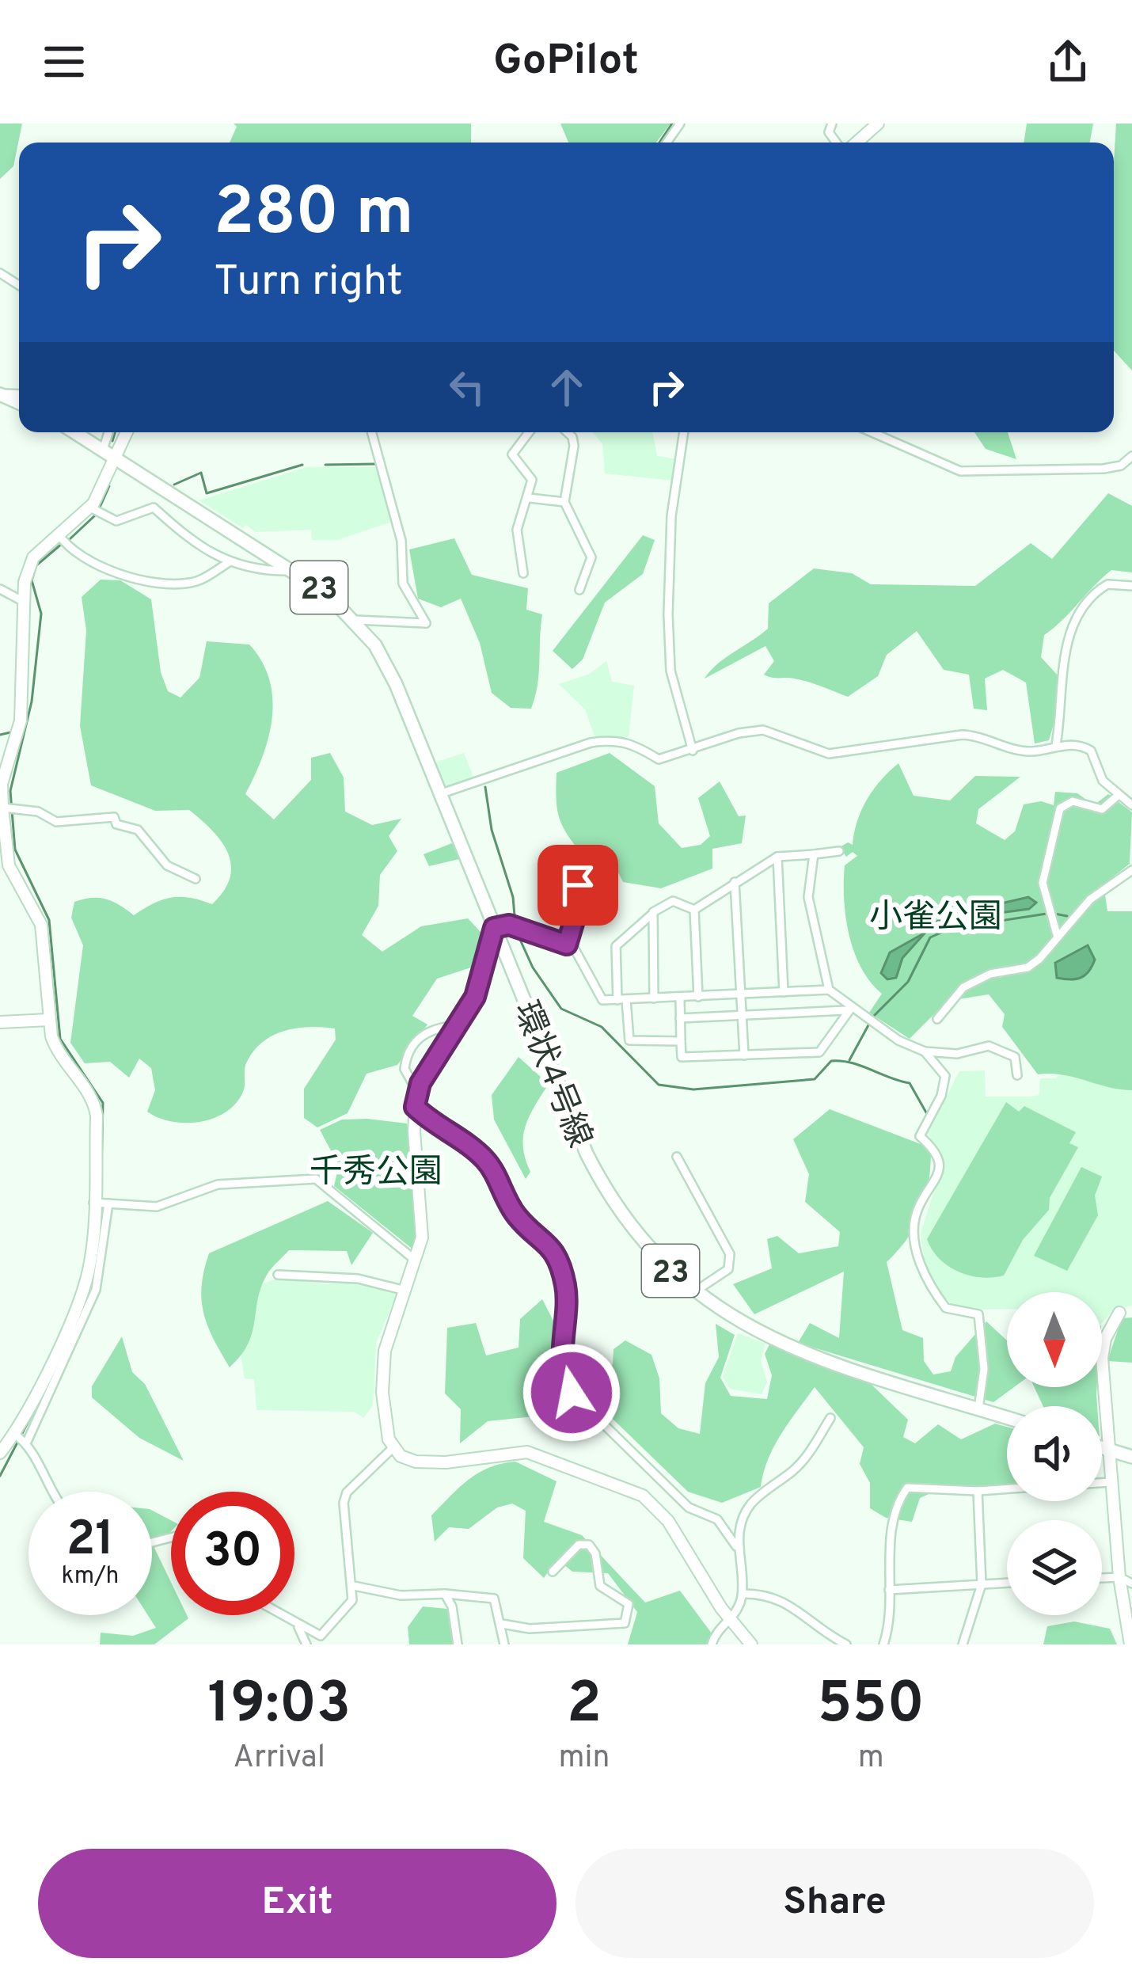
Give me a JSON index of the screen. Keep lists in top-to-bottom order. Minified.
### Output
{"streets":{"main road":["23","環状4号線"]},"parks":["小雀公園","千秀公園"],"north":"bottom","page":{"header":"GoPilot","turn":["280 m","Turn right"],"speed":"21 km/h","limit":"30","eta":["19:03","Arrival","2","min","550","m"],"buttons":["Exit","Share"]}}
